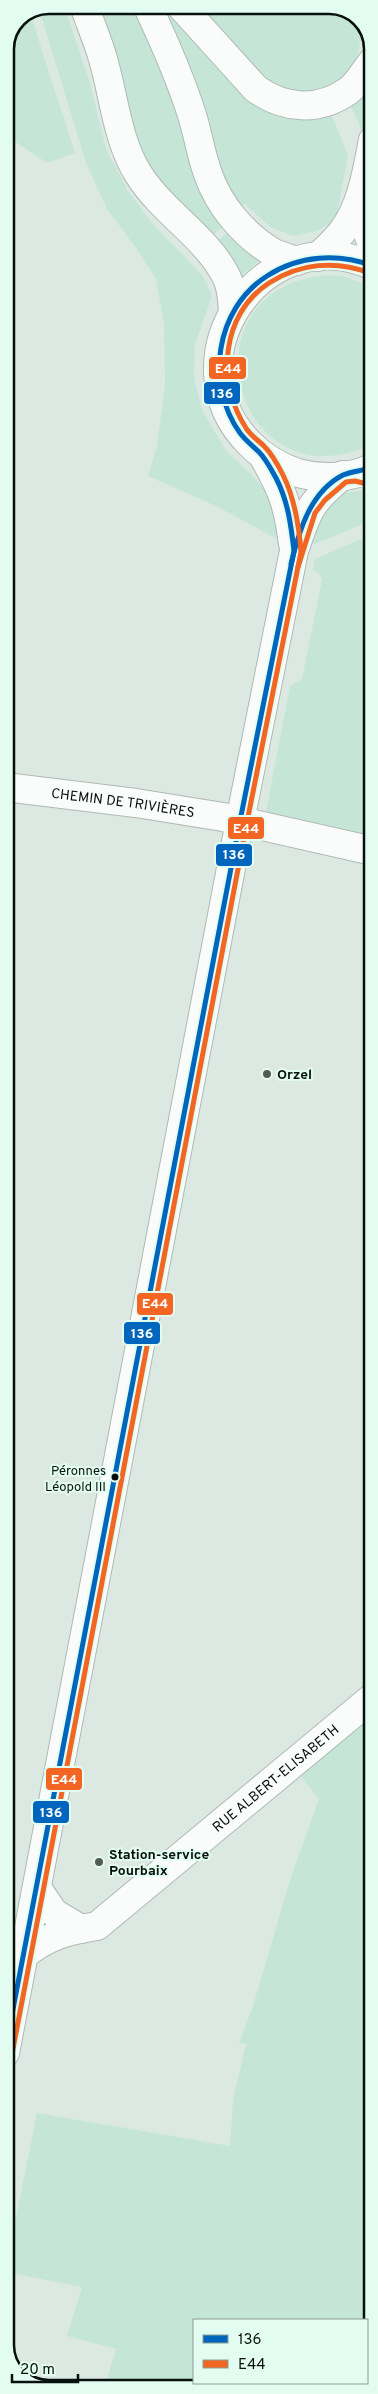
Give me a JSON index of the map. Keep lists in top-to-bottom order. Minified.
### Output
{"streets":{"main road":["CHEMIN DE TRIVIÈRES","RUE ALBERT-ELISABETH"]},"places":["Orzel","Péronnes Léopold III","Station-service Pourbaix"],"lines":["transit line 136","transit line E44"],"legend":["136","E44"],"scale_bar":"20 m"}
